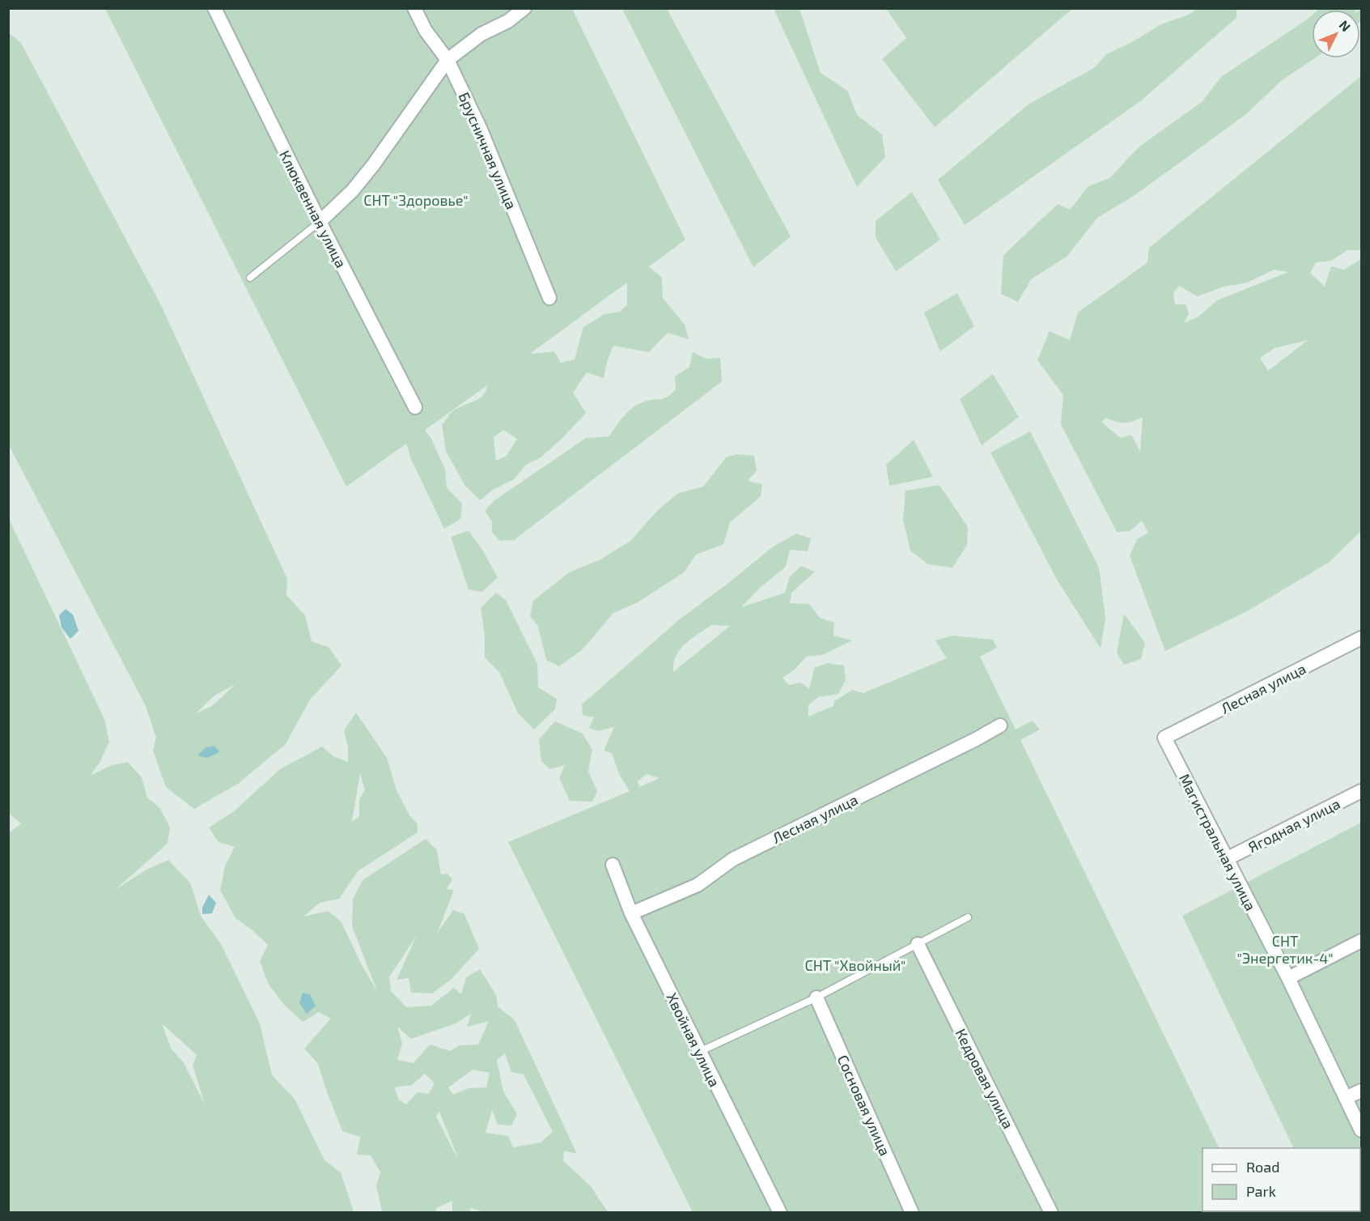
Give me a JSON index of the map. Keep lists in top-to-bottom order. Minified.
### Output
{"streets":{"street":["Брусничная улица","Клюквенная улица","Лесная улица","Ягодная улица","Магистральная улица","Хвойная улица","Кедровая улица","Сосновая улица"]},"crossings":[["Лесная улица","Магистральная улица"],["Лесная улица","Хвойная улица"],["Ягодная улица","Магистральная улица"]],"parks":["СНТ \"Здоровье\"","СНТ \"Энергетик-4\"","СНТ \"Хвойный\""],"legend":["Road","Park"],"north":"top right"}
